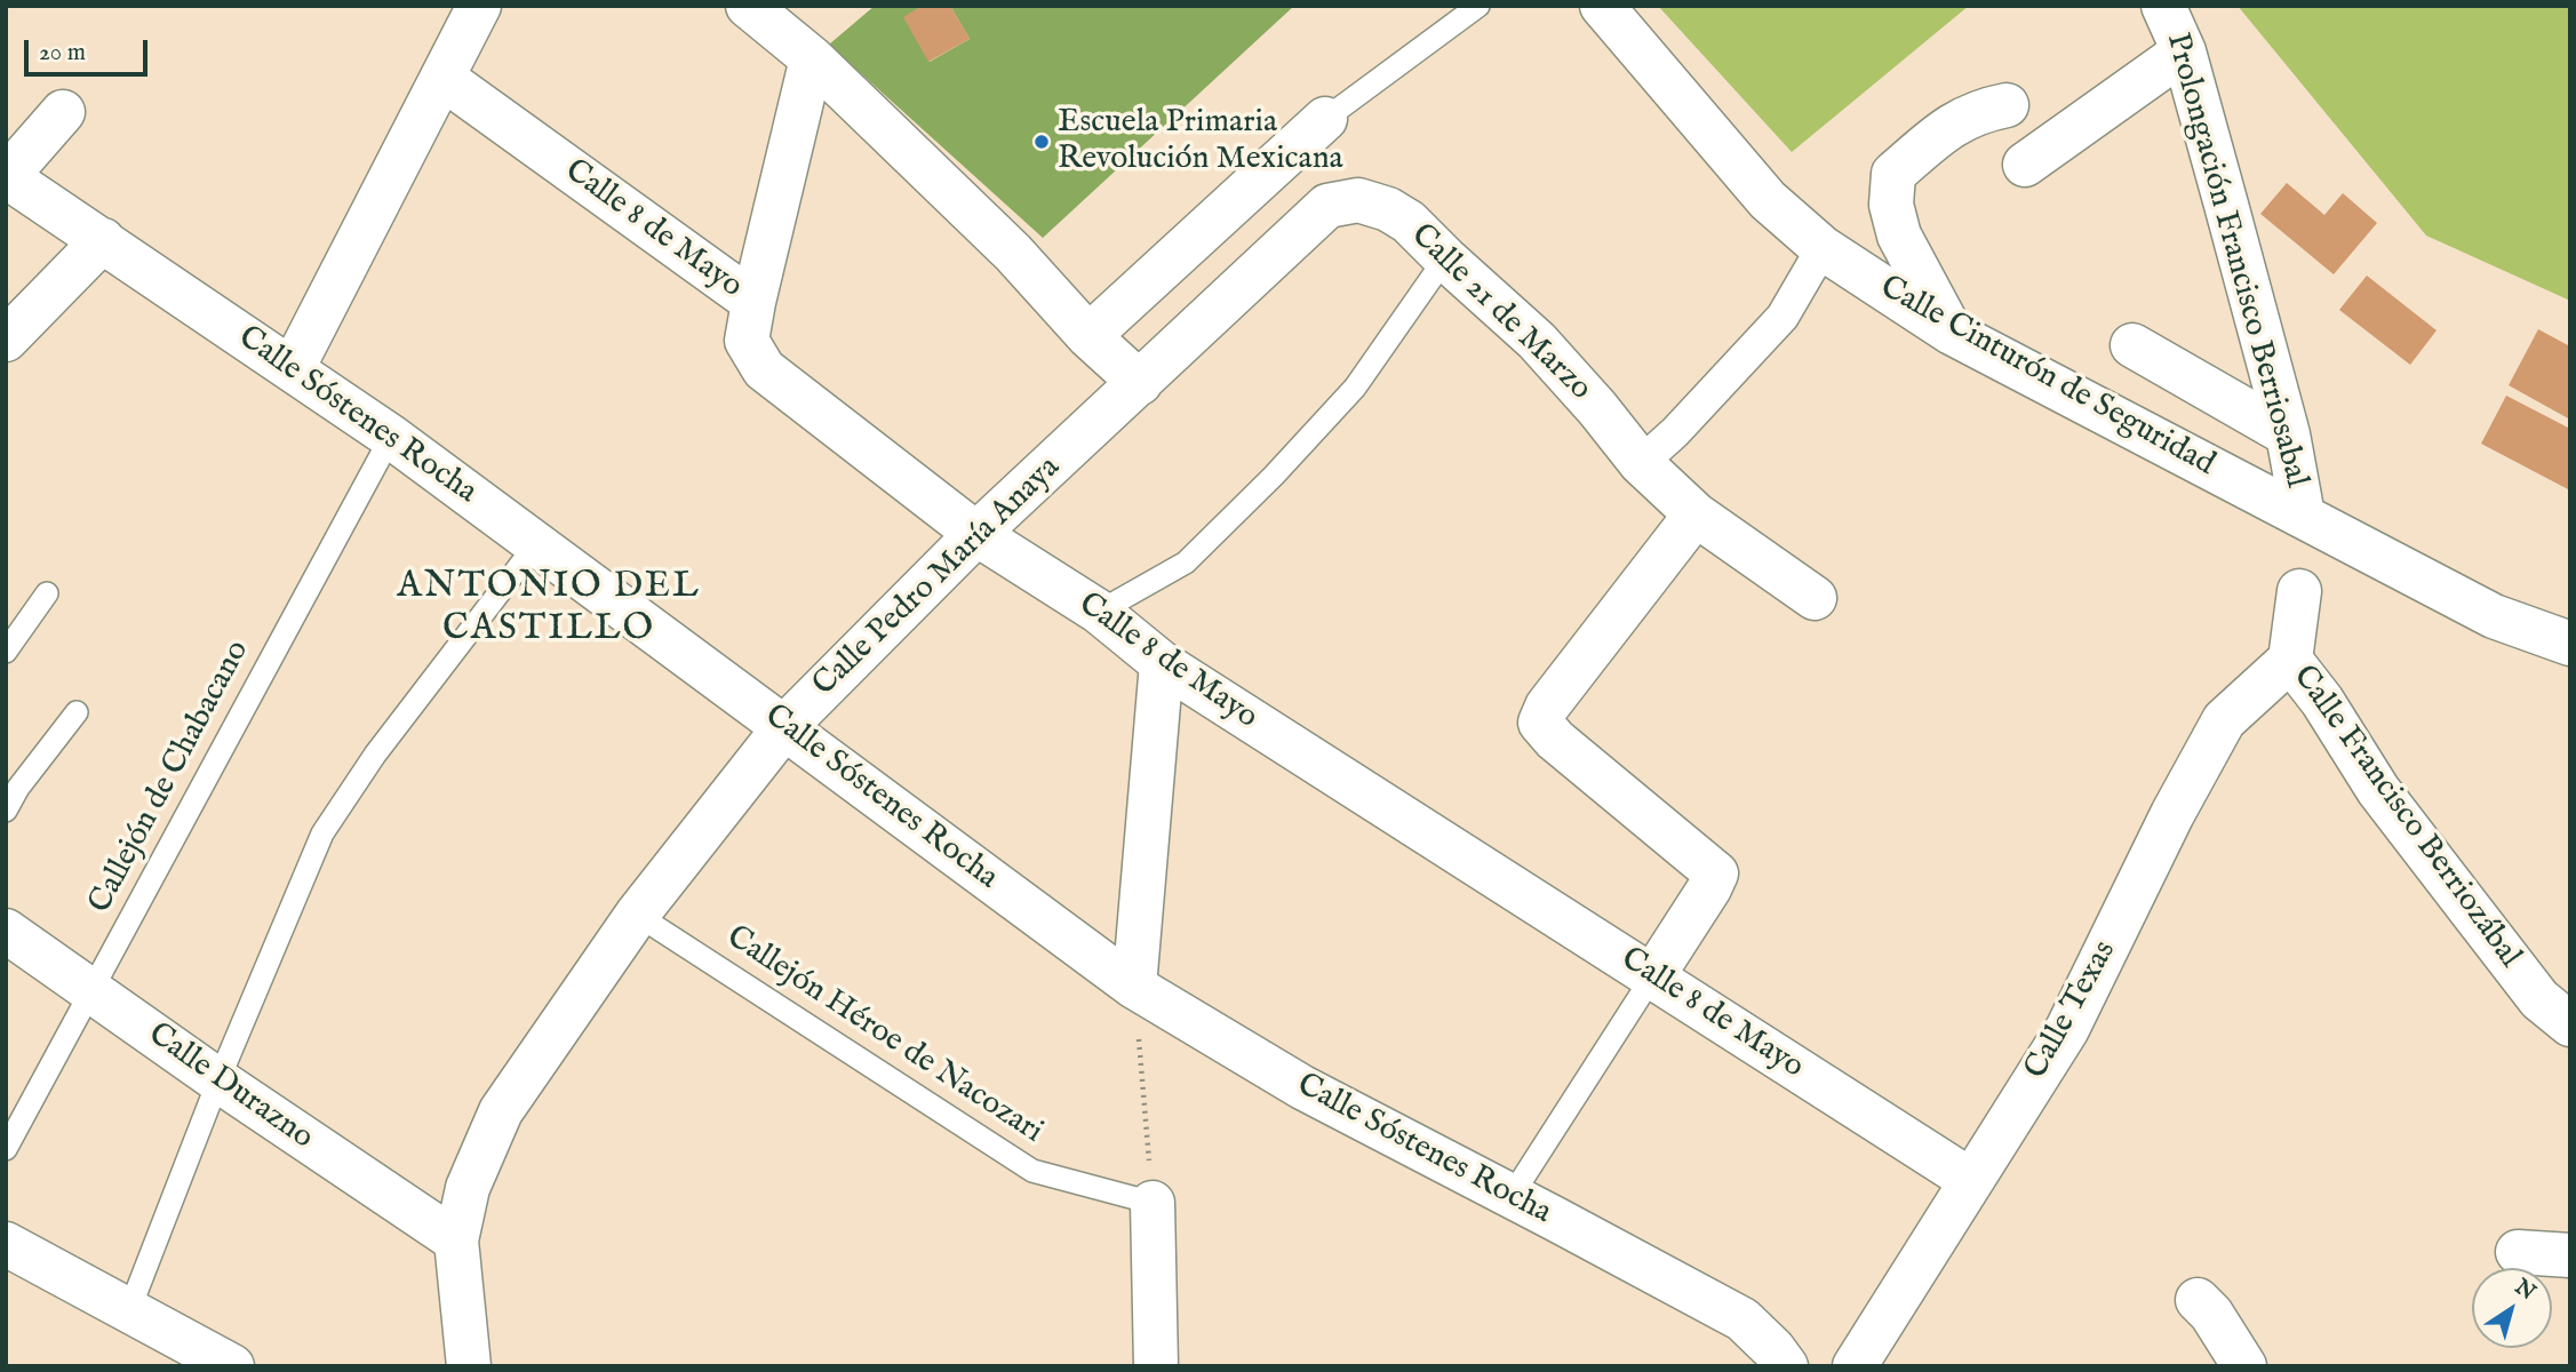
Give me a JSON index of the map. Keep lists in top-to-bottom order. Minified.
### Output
{"streets":{"street":["Calle 8 de Mayo","Prolongación Francisco Berriosabal","Calle 21 de Marzo","Calle Cinturón de Seguridad","Calle Sóstenes Rocha","Calle Pedro María Anaya","Calle Francisco Berriozábal","Calle Texas","Calle Durazno"],"lane":["Callejón de Chabacano","Callejón Héroe de Nacozari"]},"crossings":[["Calle 8 de Mayo","Calle Pedro María Anaya"],["Calle 8 de Mayo","Calle Texas"],["Prolongación Francisco Berriosabal","Calle Cinturón de Seguridad"],["Calle 21 de Marzo","Calle Pedro María Anaya"],["Calle Sóstenes Rocha","Calle Pedro María Anaya"],["Calle Sóstenes Rocha","Callejón de Chabacano"],["Calle Pedro María Anaya","Callejón Héroe de Nacozari"],["Calle Pedro María Anaya","Calle Durazno"],["Callejón de Chabacano","Calle Durazno"],["Calle Francisco Berriozábal","Calle Texas"]],"districts":["ANTONIO DEL CASTILLO"],"places":["Escuela Primaria Revolución Mexicana"],"scale_bar":"20 m","north":"top right"}
